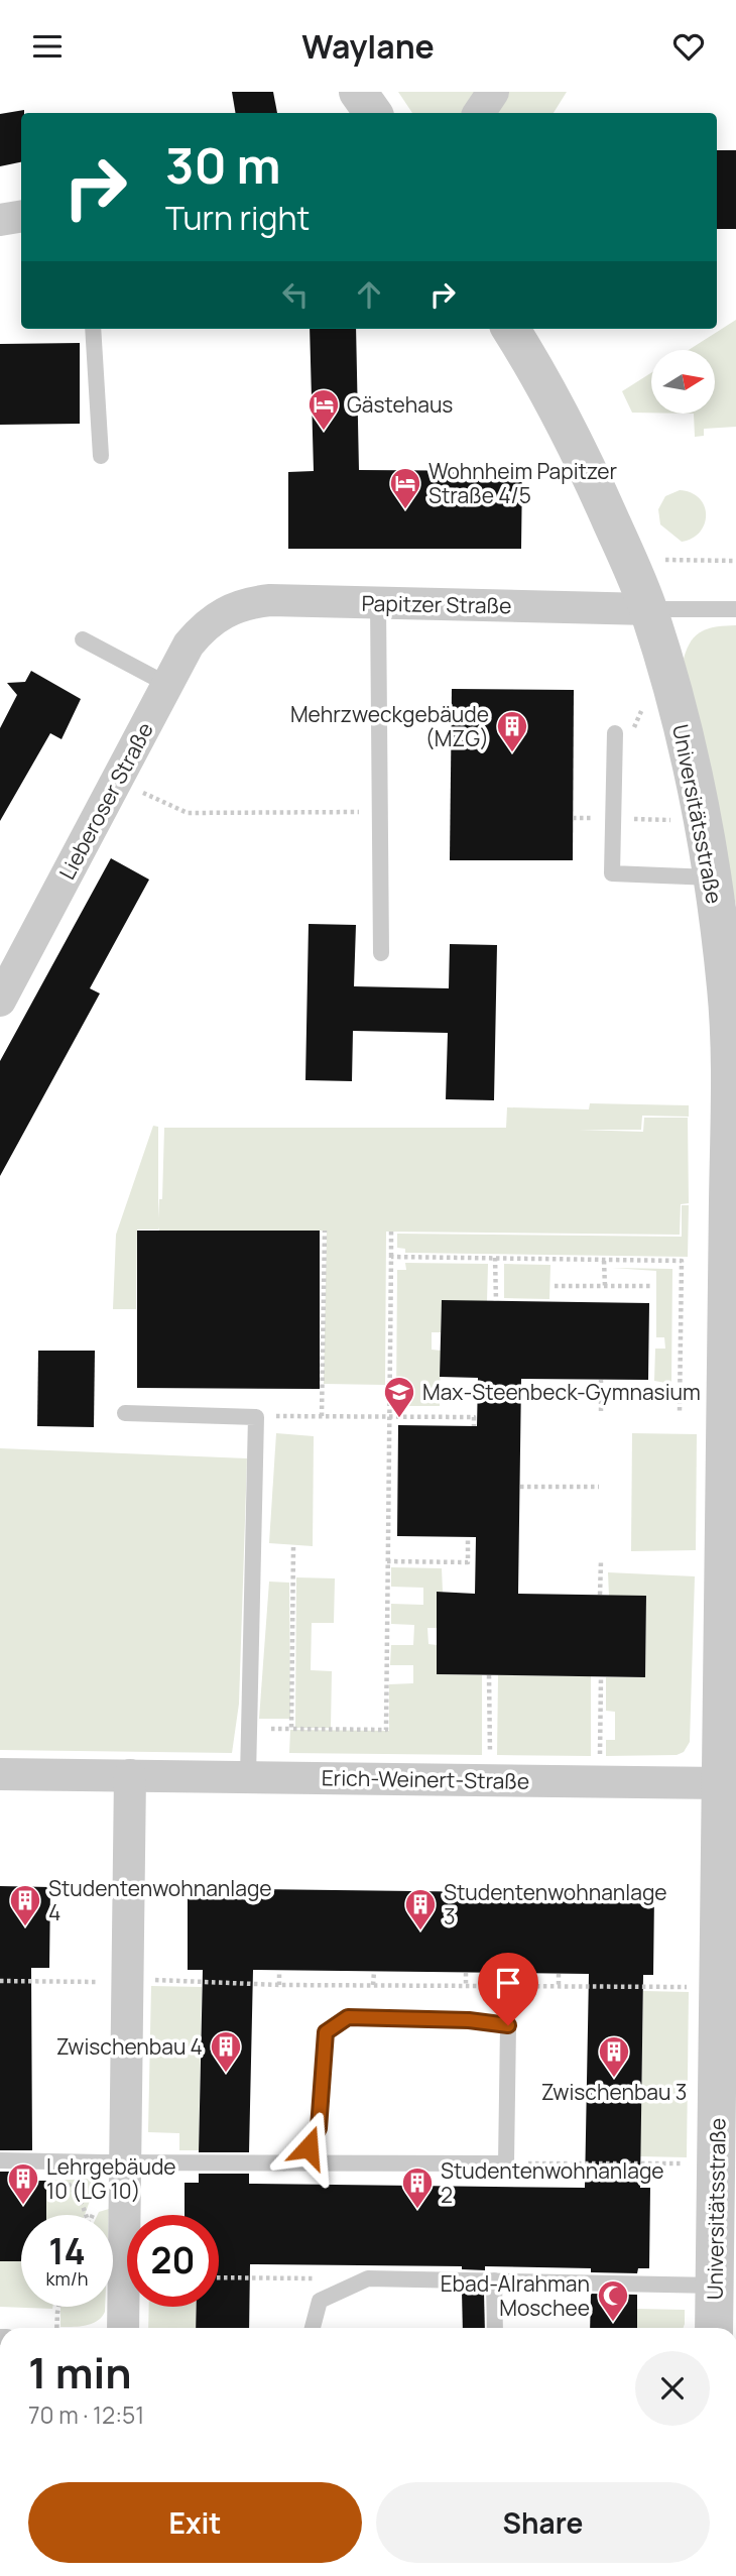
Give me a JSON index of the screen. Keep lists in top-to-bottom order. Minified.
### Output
{"streets":{"street":["Papitzer Straße","Lieberoser Straße","Universitätsstraße","Erich-Weinert-Straße"]},"crossings":[["Papitzer Straße","Lieberoser Straße"],["Papitzer Straße","Universitätsstraße"],["Universitätsstraße","Erich-Weinert-Straße"]],"places":{"hotel":["Gästehaus","Wohnheim Papitzer Straße 4/5"],"building":["Mehrzweckgebäude (MZG)","Studentenwohnanlage 4","Studentenwohnanlage 3","Zwischenbau 4","Zwischenbau 3","Lehrgebäude 10 (LG 10)","Studentenwohnanlage 2"],"school or university":["Max-Steenbeck-Gymnasium"],"mosque":["Ebad-Alrahman Moschee"]},"north":"right","page":{"header":"Waylane","turn":["30 m","Turn right"],"speed":"14 km/h","limit":"20","heading":["1 min","70 m · 12:51"],"buttons":["Exit","Share"]}}
